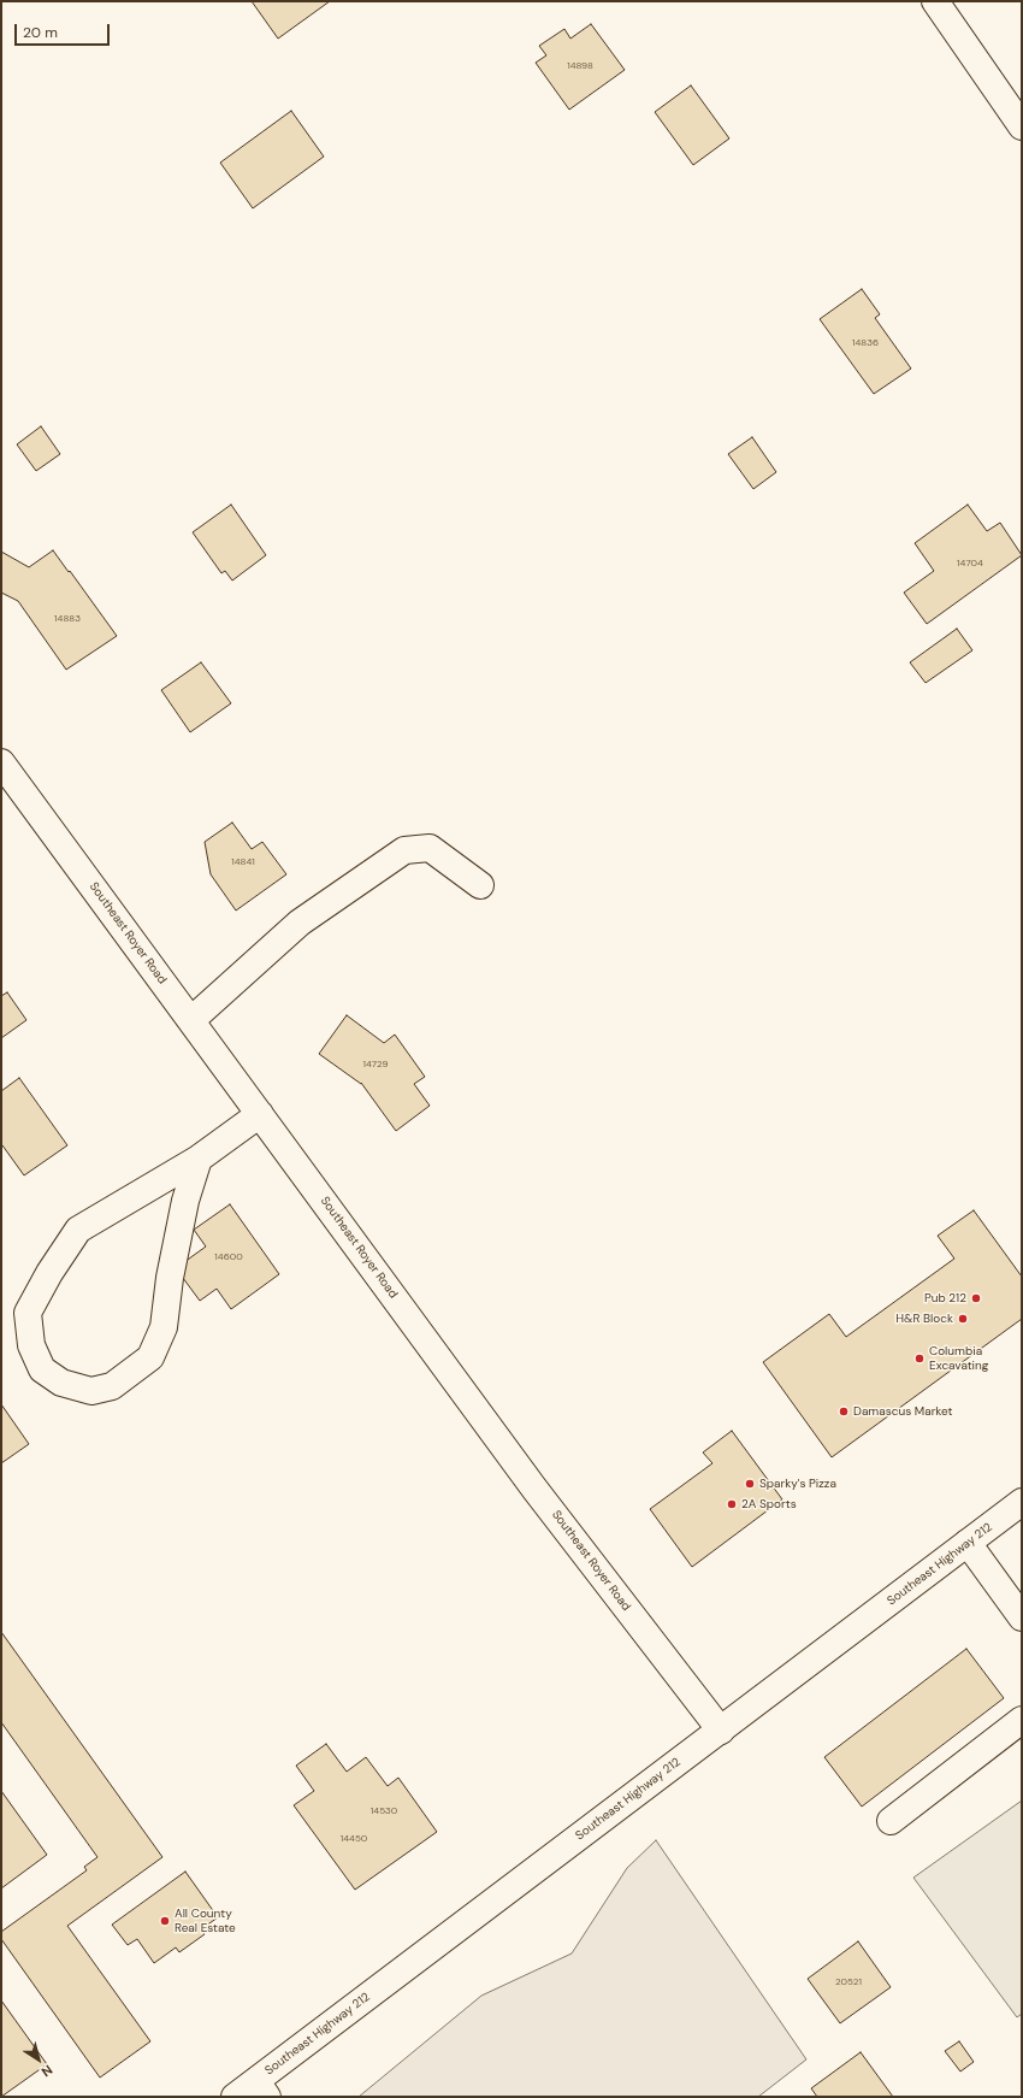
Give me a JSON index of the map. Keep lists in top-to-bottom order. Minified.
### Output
{"streets":{"main road":["Southeast Royer Road","Southeast Highway 212"]},"crossings":[["Southeast Royer Road","Southeast Highway 212"]],"places":["Pub 212","H&R Block","Columbia Excavating","Damascus Market","Sparky's Pizza","2A Sports","All County Real Estate"],"house_numbers":["14898","14836","14704","14883","14841","14729","14600","14530","14450","20521"],"scale_bar":"20 m","north":"bottom right"}
